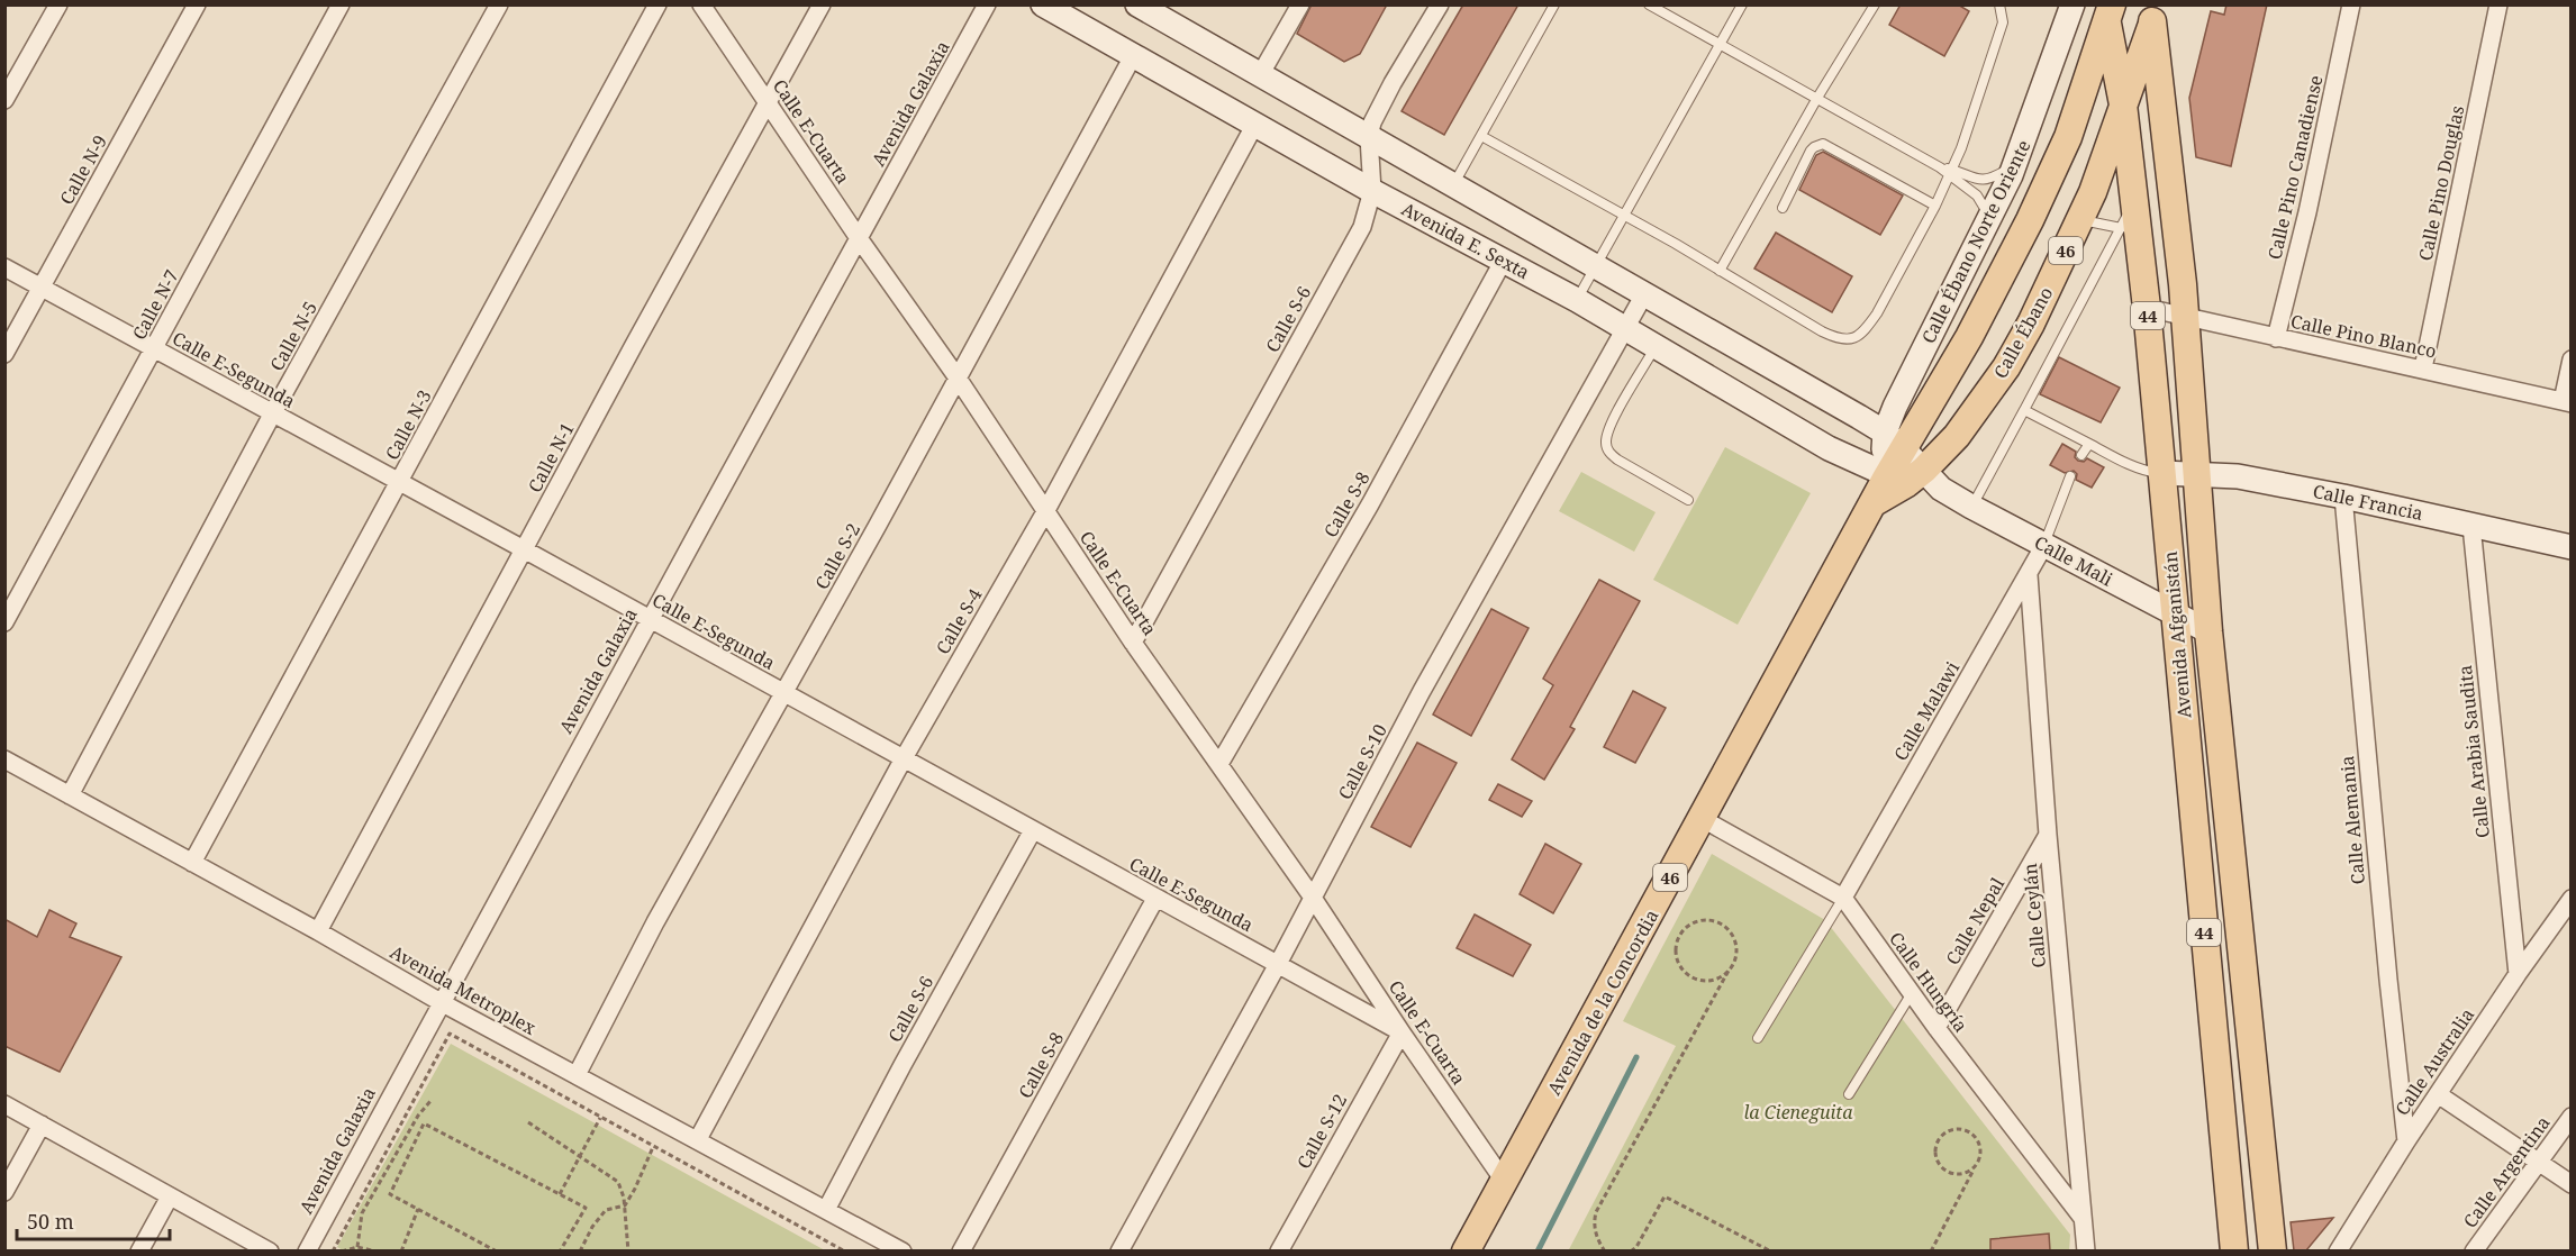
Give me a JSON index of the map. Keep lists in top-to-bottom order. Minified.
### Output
{"streets":{"main road":["46","44","Calle Ébano","Avenida Afganistán","Avenida de la Concordia"],"street":["Avenida Galaxia","Calle E-Cuarta","Calle Pino Canadiense","Calle N-9","Calle Pino Douglas","Avenida E. Sexta","Calle Ébano Norte Oriente","Calle N-7","Calle S-6","Calle N-5","Calle Pino Blanco","Calle E-Segunda","Calle N-3","Calle N-1","Calle Francia","Calle S-8","Calle S-2","Calle Mali","Calle S-4","Calle Malawi","Calle Arabia Saudita","Calle S-10","Calle Alemania","Calle Ceylán","Calle Nepal","Calle Hungría","Avenida Metroplex","Calle Australia","Calle S-12","Calle Argentina"]},"crossings":[["Avenida Galaxia","Calle E-Cuarta"],["Avenida Galaxia","Calle E-Segunda"],["Avenida Galaxia","Avenida Metroplex"],["Calle E-Cuarta","Calle S-6"],["Calle E-Cuarta","Calle E-Segunda"],["Calle E-Cuarta","Calle N-1"],["Calle E-Cuarta","Calle S-8"],["Calle E-Cuarta","Calle S-2"],["Calle E-Cuarta","Calle S-4"],["Calle E-Cuarta","Calle S-10"],["Calle E-Cuarta","Avenida de la Concordia"],["Calle E-Cuarta","Calle S-12"],["Calle Pino Canadiense","Calle Pino Blanco"],["Calle N-9","Calle E-Segunda"],["Calle Pino Douglas","Calle Pino Blanco"],["Avenida E. Sexta","46"],["Avenida E. Sexta","Calle S-6"],["Avenida E. Sexta","Calle Ébano"],["Avenida E. Sexta","Calle S-8"],["Avenida E. Sexta","Calle S-2"],["Avenida E. Sexta","Calle Mali"],["Avenida E. Sexta","Calle S-4"],["Avenida E. Sexta","Calle S-10"],["Avenida E. Sexta","Avenida de la Concordia"],["Calle Ébano Norte Oriente","46"],["46","Calle Ébano"],["46","Calle Mali"],["46","Avenida Afganistán"],["46","Avenida de la Concordia"],["Calle N-7","Calle E-Segunda"],["Calle S-6","Calle E-Segunda"],["Calle S-6","Avenida Metroplex"],["Calle Ébano","Calle Mali"],["Calle Ébano","Avenida Afganistán"],["Calle Ébano","Avenida de la Concordia"],["Calle N-5","Calle E-Segunda"],["Calle N-5","Avenida Metroplex"],["Calle Pino Blanco","Avenida Afganistán"],["Calle E-Segunda","Calle N-3"],["Calle E-Segunda","Calle N-1"],["Calle E-Segunda","Calle S-8"],["Calle E-Segunda","Calle S-2"],["Calle E-Segunda","Calle S-4"],["Calle E-Segunda","Calle S-10"],["Calle E-Segunda","Calle S-12"],["Calle N-3","Avenida Metroplex"],["Calle N-1","Avenida Metroplex"],["Calle Francia","Avenida Afganistán"],["Calle Francia","Calle Arabia Saudita"],["Calle Francia","Calle Alemania"],["Calle S-2","Avenida Metroplex"],["Calle Mali","Avenida Afganistán"],["Calle Mali","Calle Malawi"],["Calle Mali","Avenida de la Concordia"],["Calle S-4","Avenida Metroplex"],["Calle Malawi","Calle Ceylán"],["Calle Malawi","Calle Hungría"],["Calle Arabia Saudita","Calle Australia"],["Calle Alemania","Calle Australia"],["Calle Ceylán","Calle Nepal"],["Calle Ceylán","Calle Hungría"],["Calle Nepal","Calle Hungría"],["Calle Hungría","Avenida de la Concordia"]],"parks":["la Cieneguita"],"scale_bar":"50 m"}
